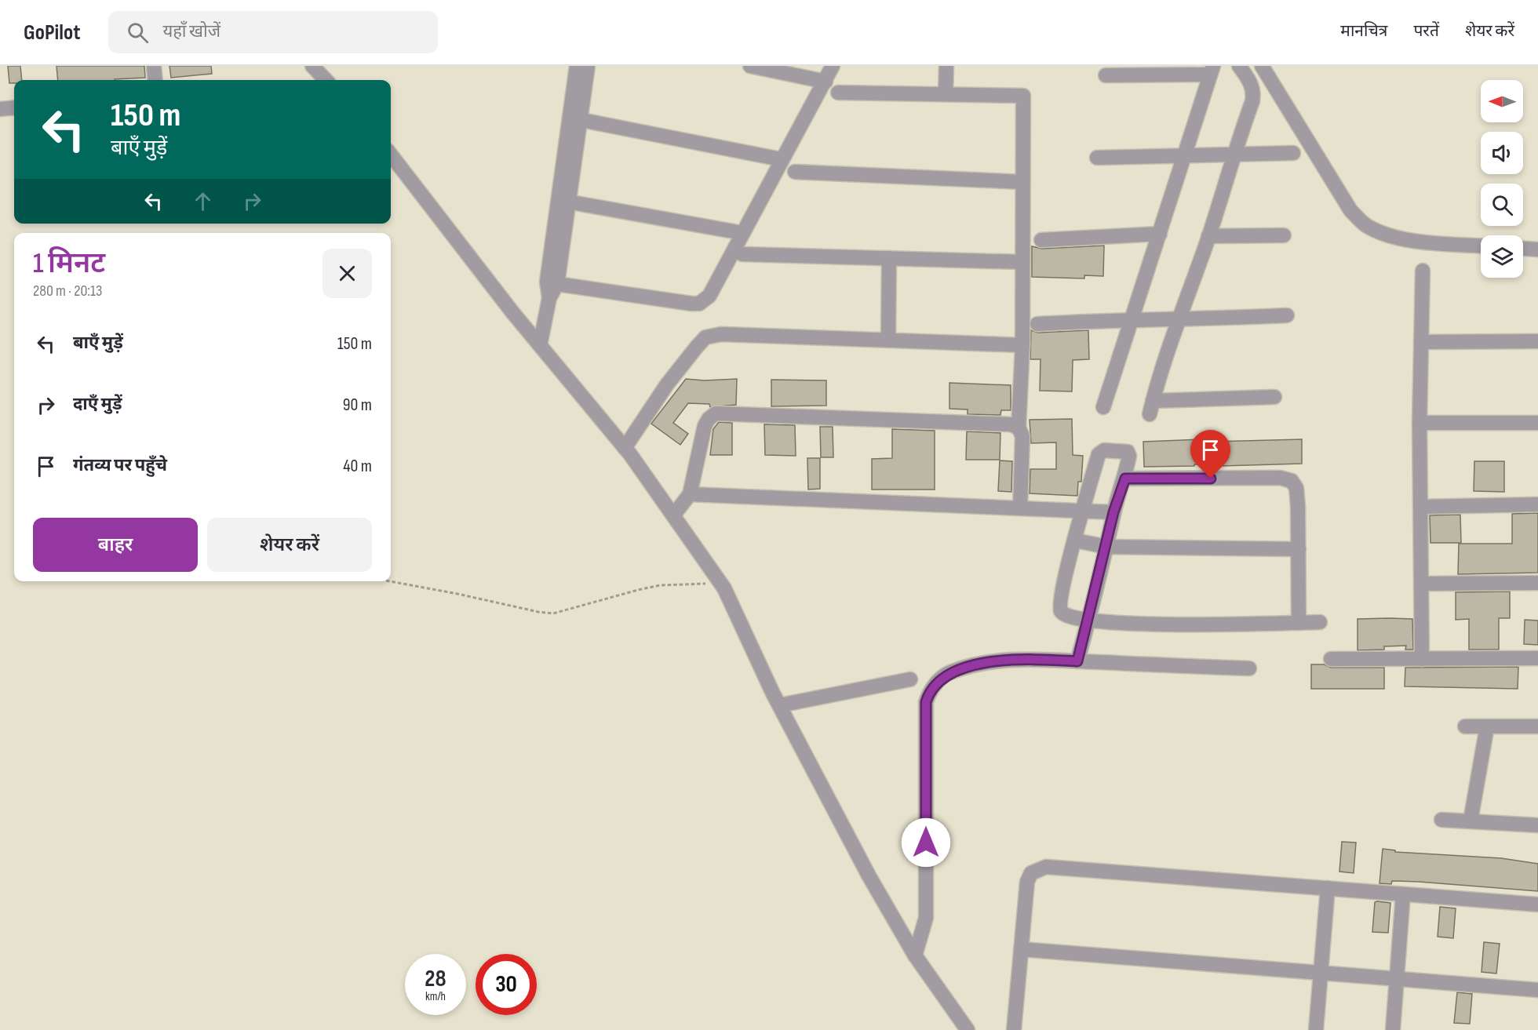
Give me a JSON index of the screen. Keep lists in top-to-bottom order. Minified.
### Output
{"north":"left","page":{"header":"GoPilot","search":"यहाँ खोजें","nav":["मानचित्र","परतें","शेयर करें"],"turn":["150 m","बाएँ मुड़ें"],"heading":["1 मिनट","280 m · 20:13"],"list":[{"name":"बाएँ मुड़ें","value":"150 m"},{"name":"दाएँ मुड़ें","value":"90 m"},{"name":"गंतव्य पर पहुँचे","value":"40 m"}],"buttons":["बाहर","शेयर करें"],"speed":"28 km/h","limit":"30"}}
